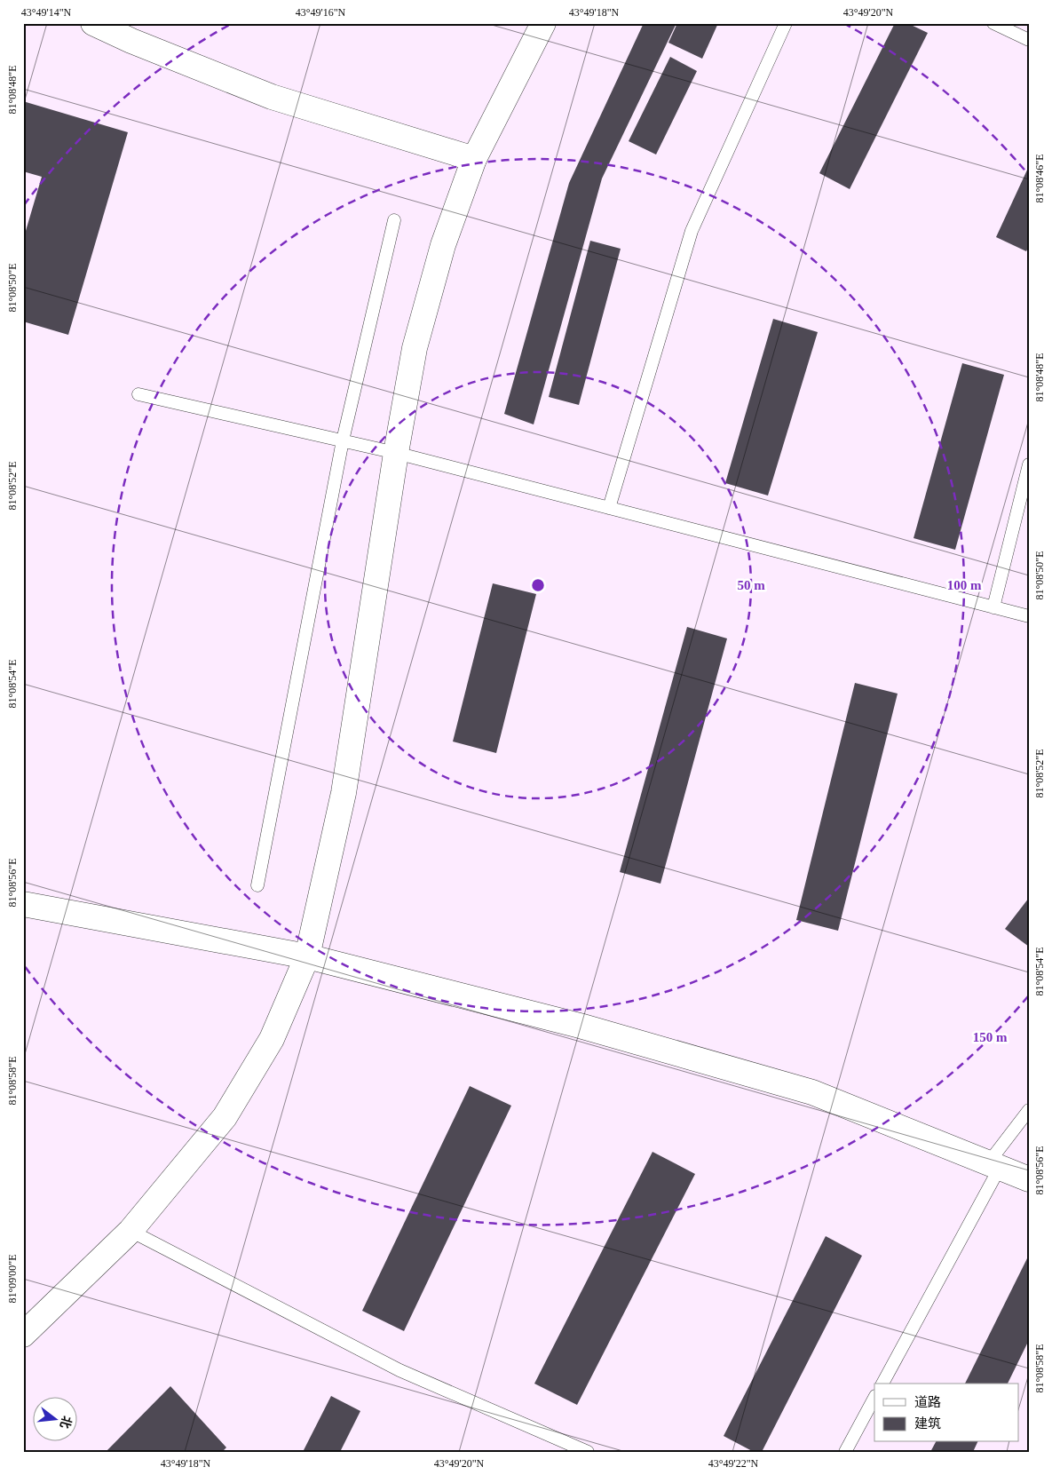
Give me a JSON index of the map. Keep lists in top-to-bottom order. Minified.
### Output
{"legend":["道路","建筑"],"north":"right","coordinates":["43°49'14\"N","43°49'16\"N","43°49'18\"N","43°49'20\"N","81°08'48\"E","81°08'46\"E","81°08'50\"E","81°08'52\"E","81°08'54\"E","81°08'56\"E","81°08'58\"E","81°09'00\"E","43°49'22\"N"],"rings":["50 m","100 m","150 m"]}
